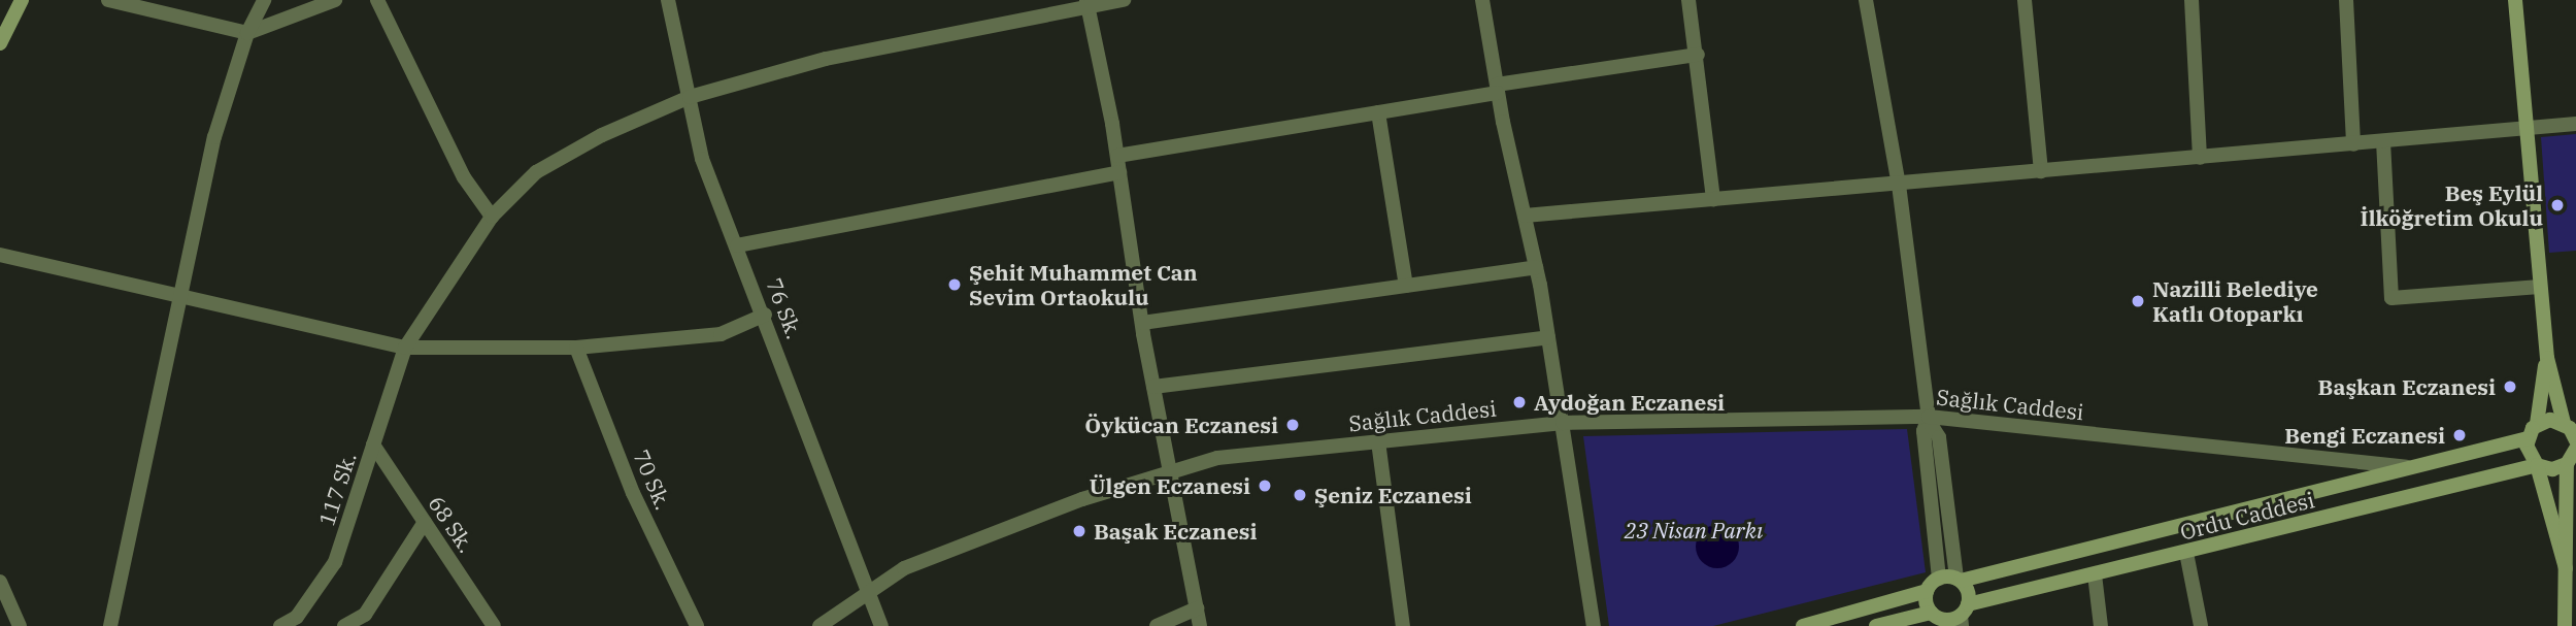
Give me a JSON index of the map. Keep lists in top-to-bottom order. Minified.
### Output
{"streets":{"main road":["Ordu Caddesi"],"street":["76 Sk.","Sağlık Caddesi","70 Sk.","117 Sk.","68 Sk."]},"crossings":[["76 Sk.","Sağlık Caddesi"],["76 Sk.","117 Sk."],["Sağlık Caddesi","Ordu Caddesi"],["117 Sk.","68 Sk."]],"parks":["23 Nisan Parkı"],"places":["Beş Eylül İlköğretim Okulu","Şehit Muhammet Can Sevim Ortaokulu","Nazilli Belediye Katlı Otoparkı","Başkan Eczanesi","Aydoğan Eczanesi","Öykücan Eczanesi","Bengi Eczanesi","Ülgen Eczanesi","Şeniz Eczanesi","Başak Eczanesi"]}
